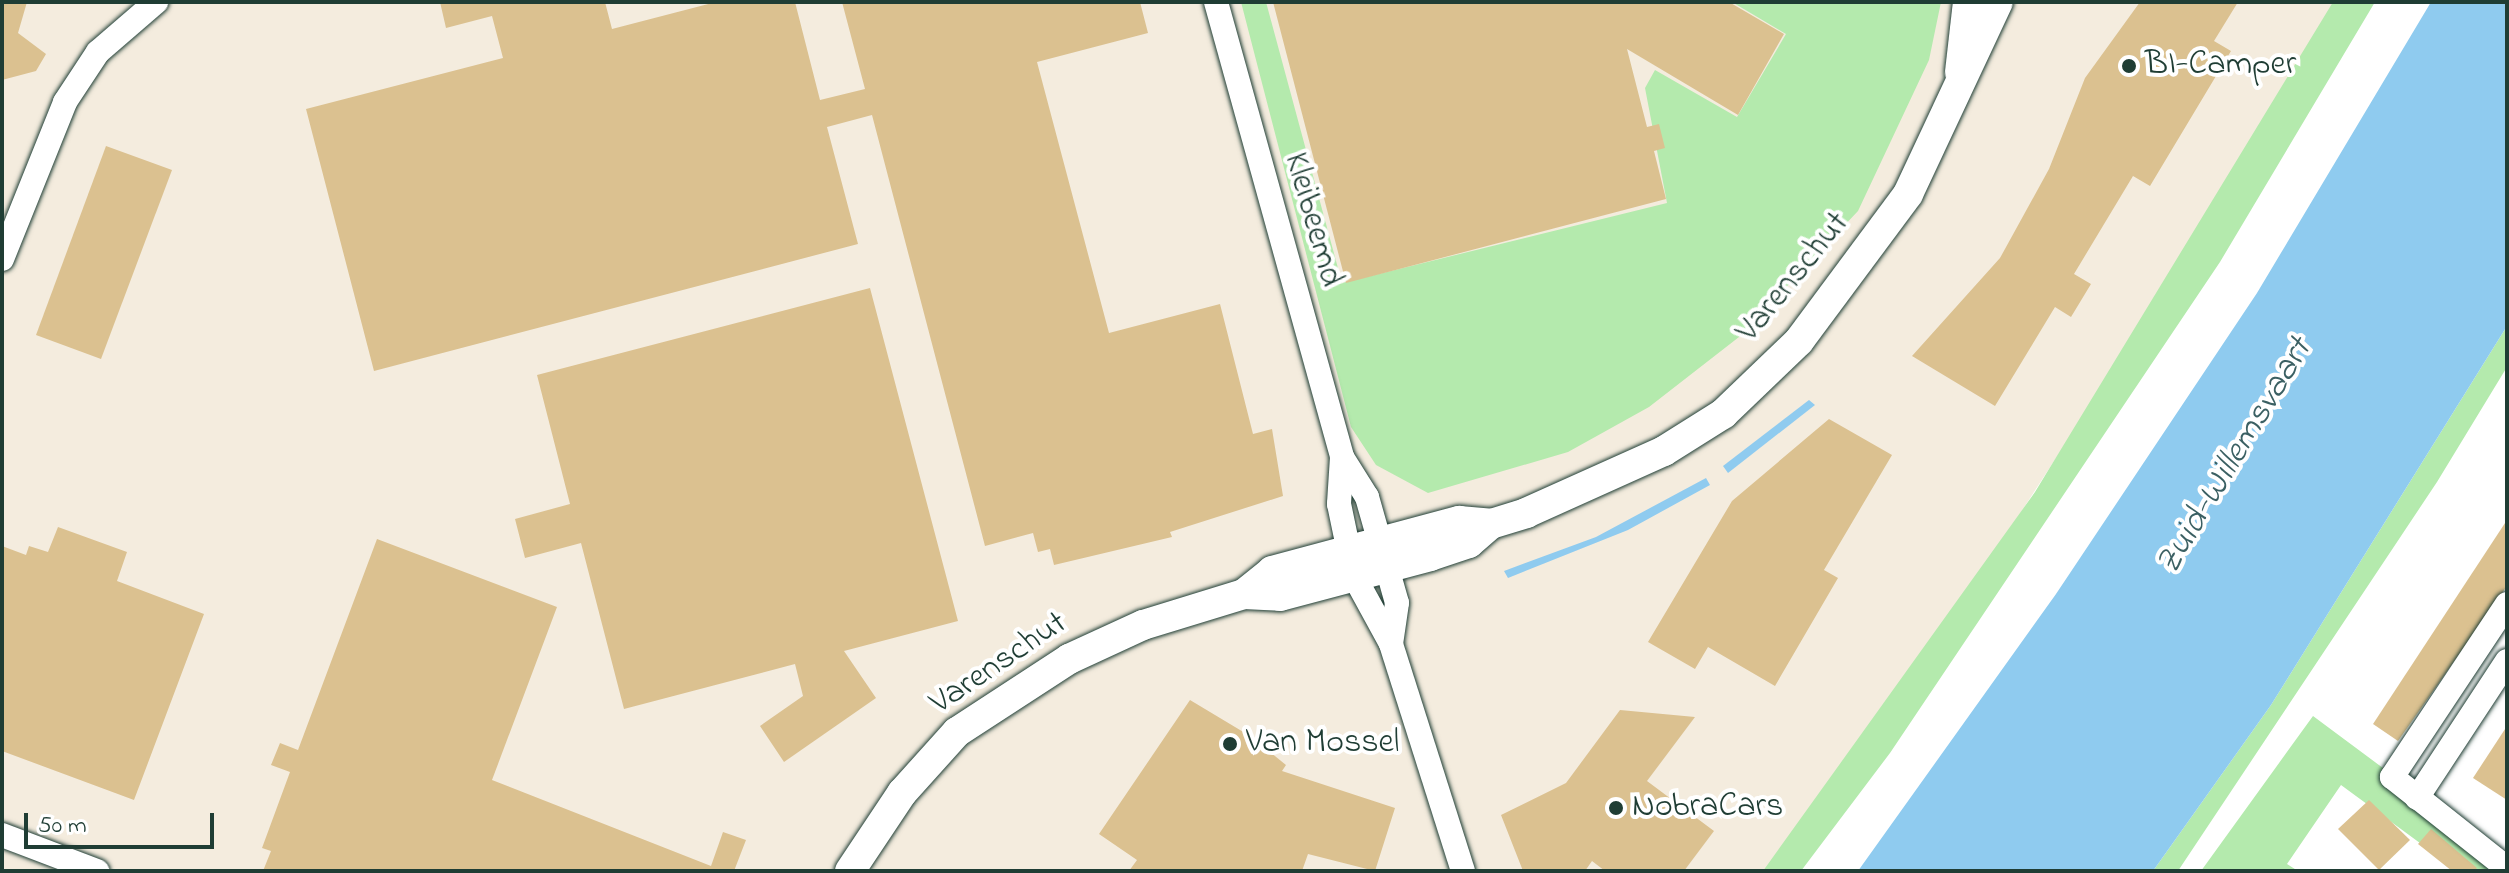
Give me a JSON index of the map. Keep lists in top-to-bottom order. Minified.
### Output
{"streets":{"street":["Kleibeemd","Varenschut"]},"crossings":[["Kleibeemd","Varenschut"]],"water":["Zuid-Willemsvaart"],"places":["BI-Camper","Van Mossel","NobraCars"],"scale_bar":"50 m"}
